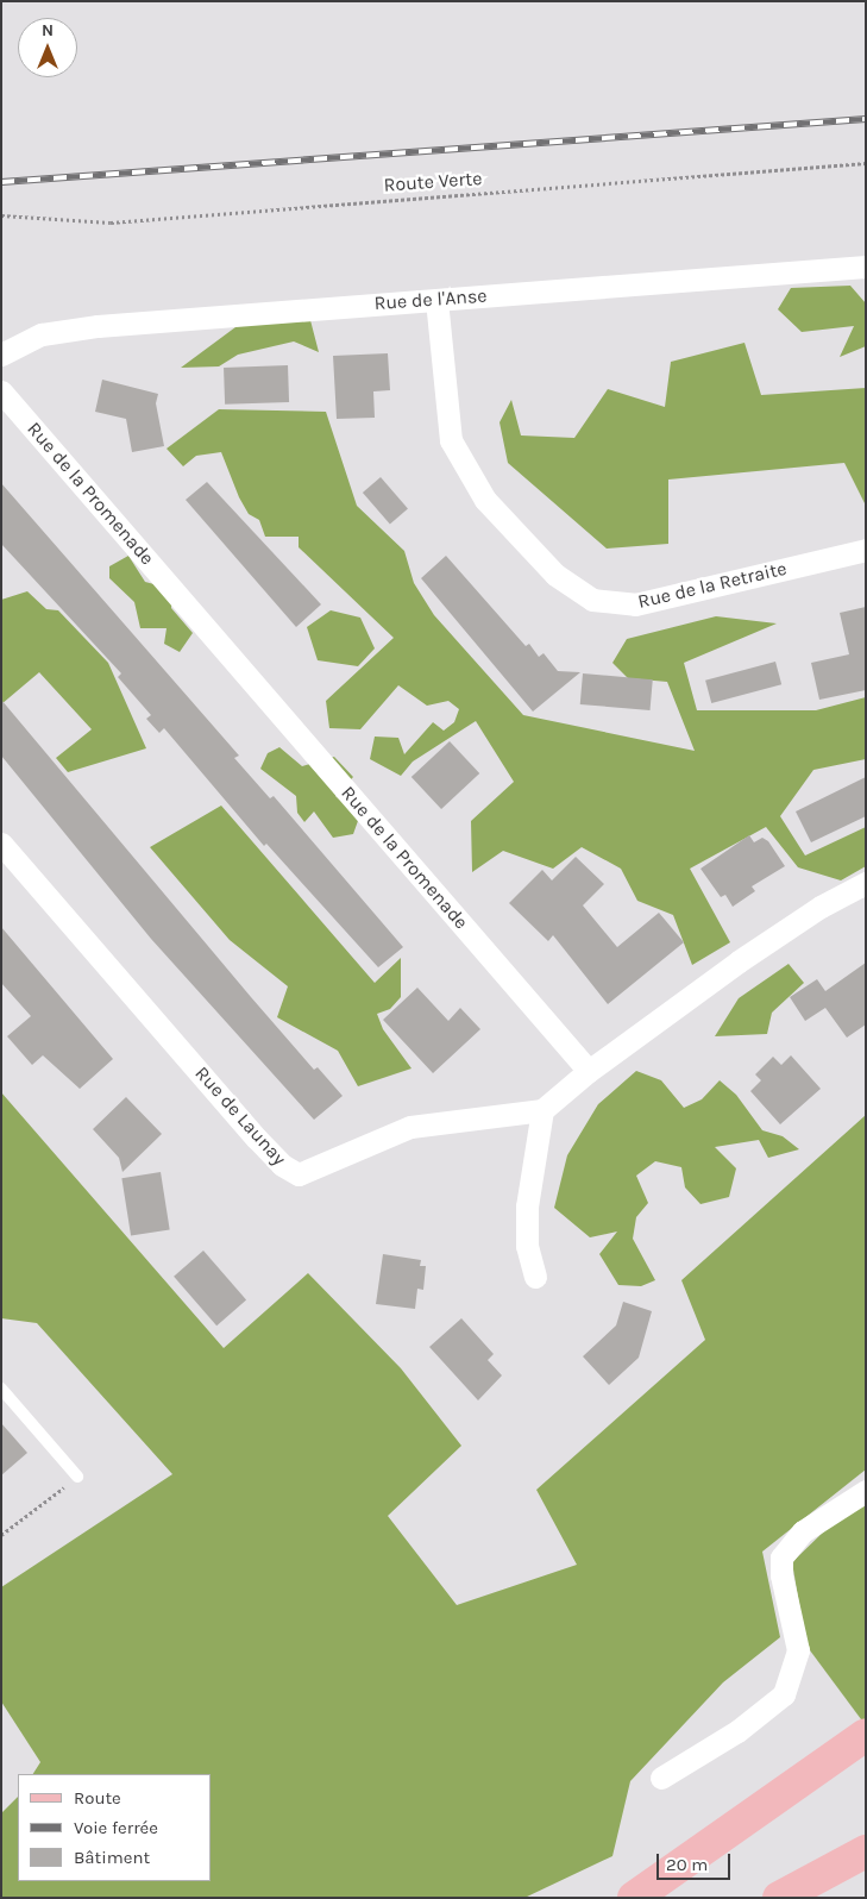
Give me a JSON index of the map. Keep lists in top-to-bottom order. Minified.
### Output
{"streets":{"street":["Rue de l'Anse","Rue de la Promenade","Rue de la Retraite","Rue de Launay"],"path":["Route Verte"]},"crossings":[["Rue de l'Anse","Rue de la Retraite"]],"legend":["Route","Voie ferrée","Bâtiment"],"scale_bar":"20 m","north":"top"}
